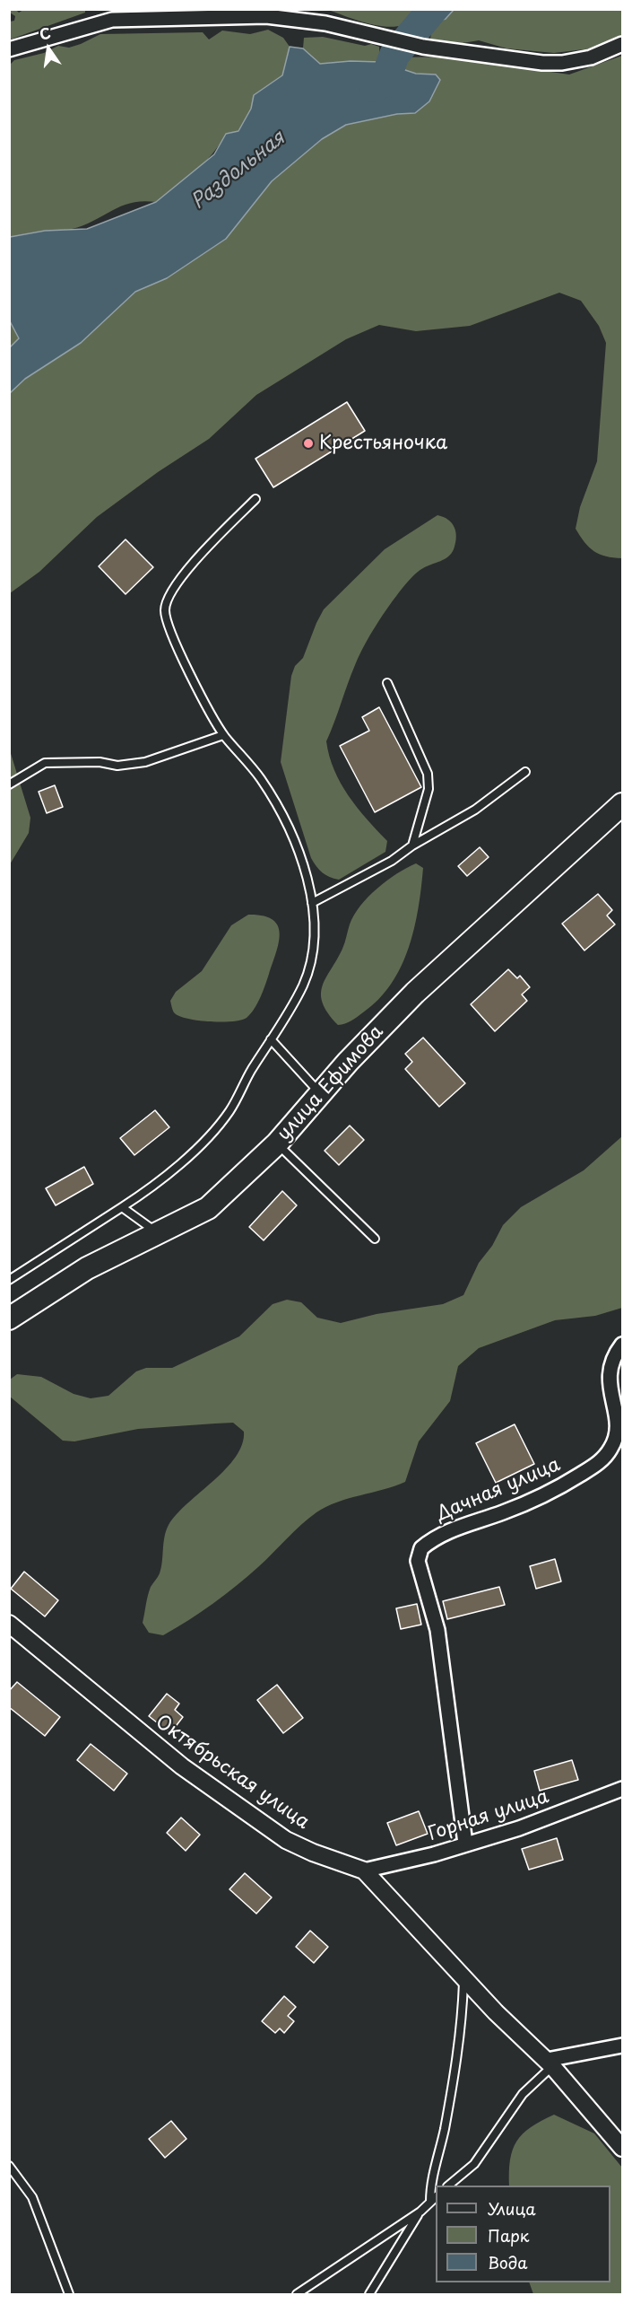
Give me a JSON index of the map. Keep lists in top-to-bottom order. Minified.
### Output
{"streets":{"main road":["улица Ефимова"],"street":["Дачная улица","Октябрьская улица","Горная улица"]},"crossings":[["Дачная улица","Горная улица"],["Октябрьская улица","Горная улица"]],"water":["Раздольная"],"places":["Крестьяночка"],"legend":["Улица","Парк","Вода"],"north":"top"}
